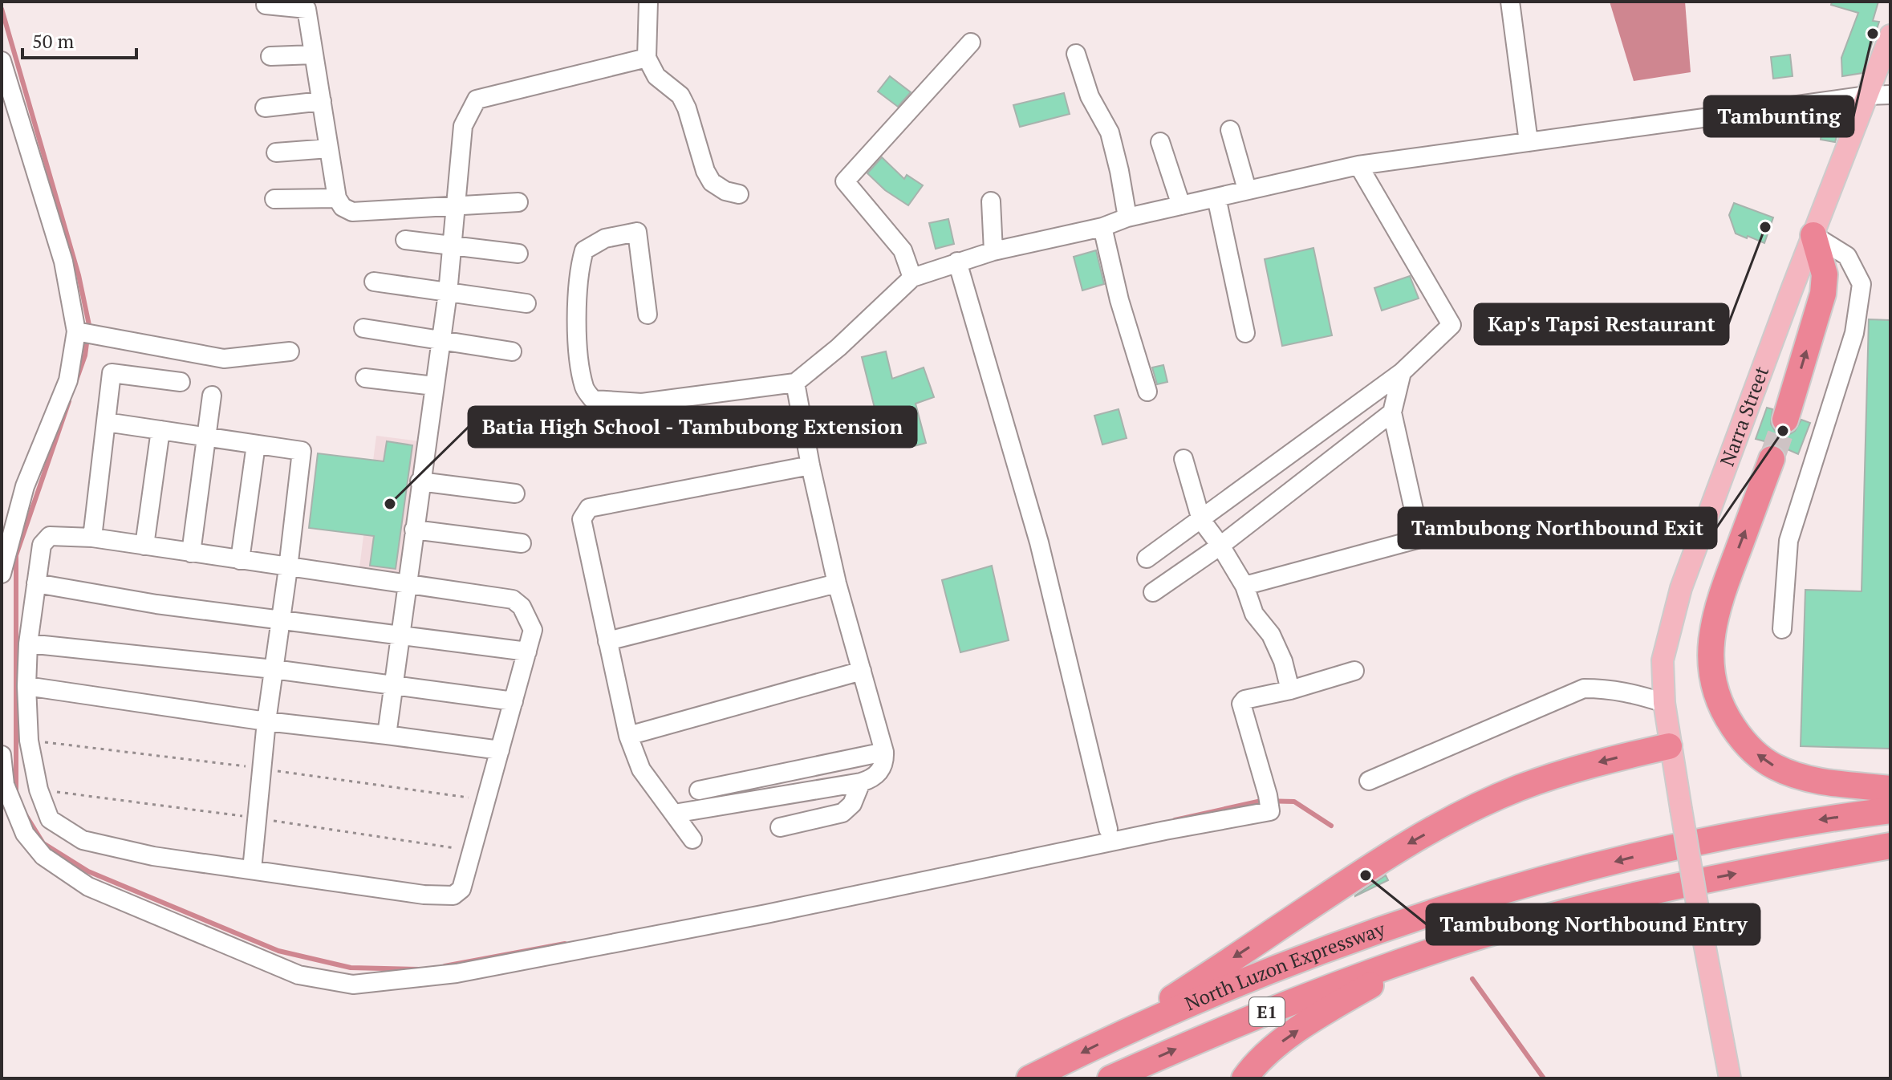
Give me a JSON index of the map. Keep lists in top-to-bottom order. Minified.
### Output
{"streets":{"highway":["North Luzon Expressway","E1"],"main road":["Narra Street"]},"places":["Tambunting","Kap's Tapsi Restaurant","Tambubong Northbound Exit","Batia High School - Tambubong Extension","Tambubong Northbound Entry"],"scale_bar":"50 m"}
